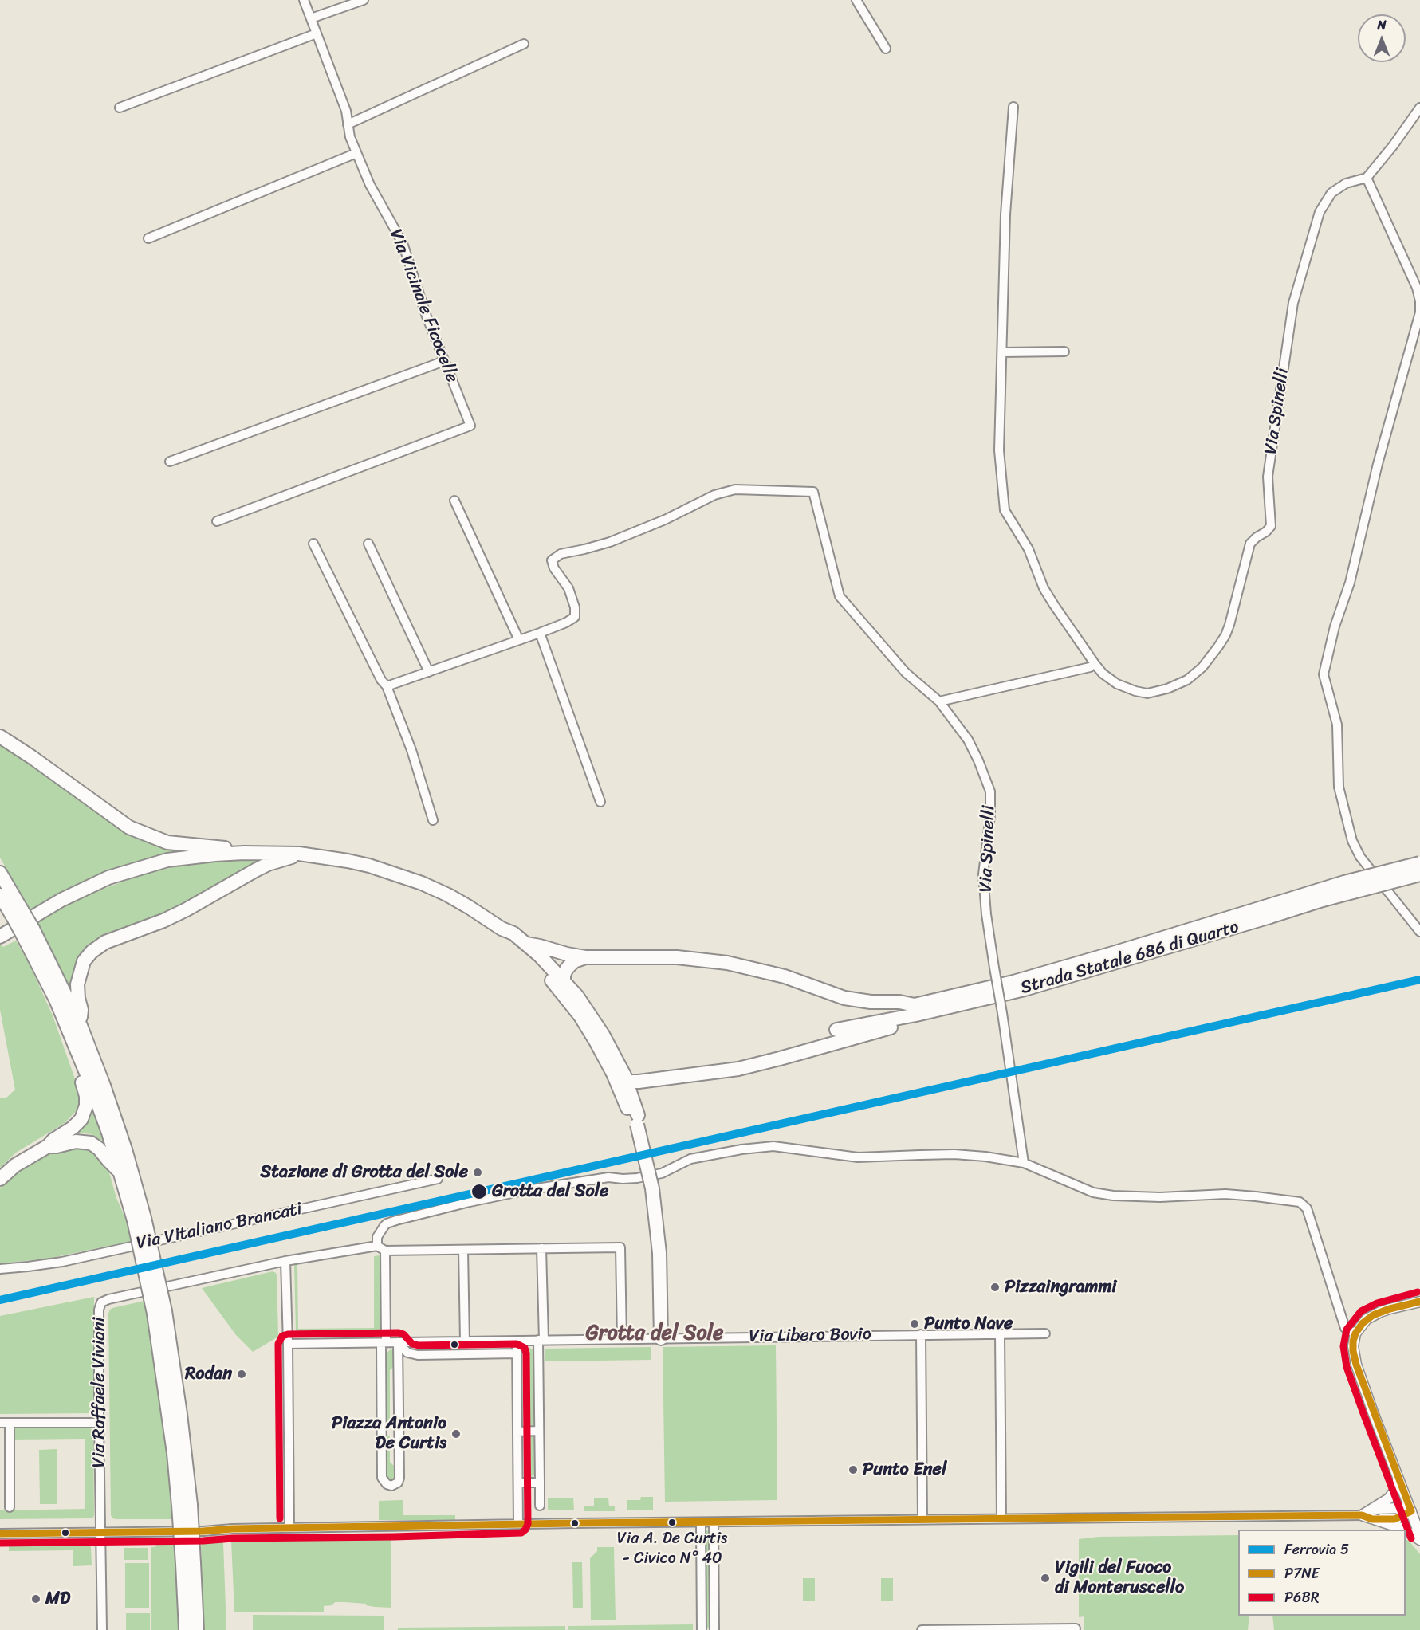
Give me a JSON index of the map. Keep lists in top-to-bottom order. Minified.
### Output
{"streets":{"highway":["Strada Statale 686 di Quarto"],"street":["Via Vicinale Ficocelle","Via Spinelli","Via Vitaliano Brancati","Via Libero Bovio","Via Raffaele Viviani"]},"crossings":[["Via Libero Bovio","Via Raffaele Viviani"]],"districts":["Grotta del Sole"],"places":["Stazione di Grotta del Sole","Grotta del Sole","Pizzaingrammi","Punto Nave","Rodan","Piazza Antonio De Curtis","Punto Enel","Via A. De Curtis - Civico N° 40","Vigili del Fuoco di Monteruscello","MD"],"lines":["rail line 5","transit line P6BR","transit line P7NE"],"legend":["Ferrovia 5","P7NE","P6BR"],"north":"top"}
